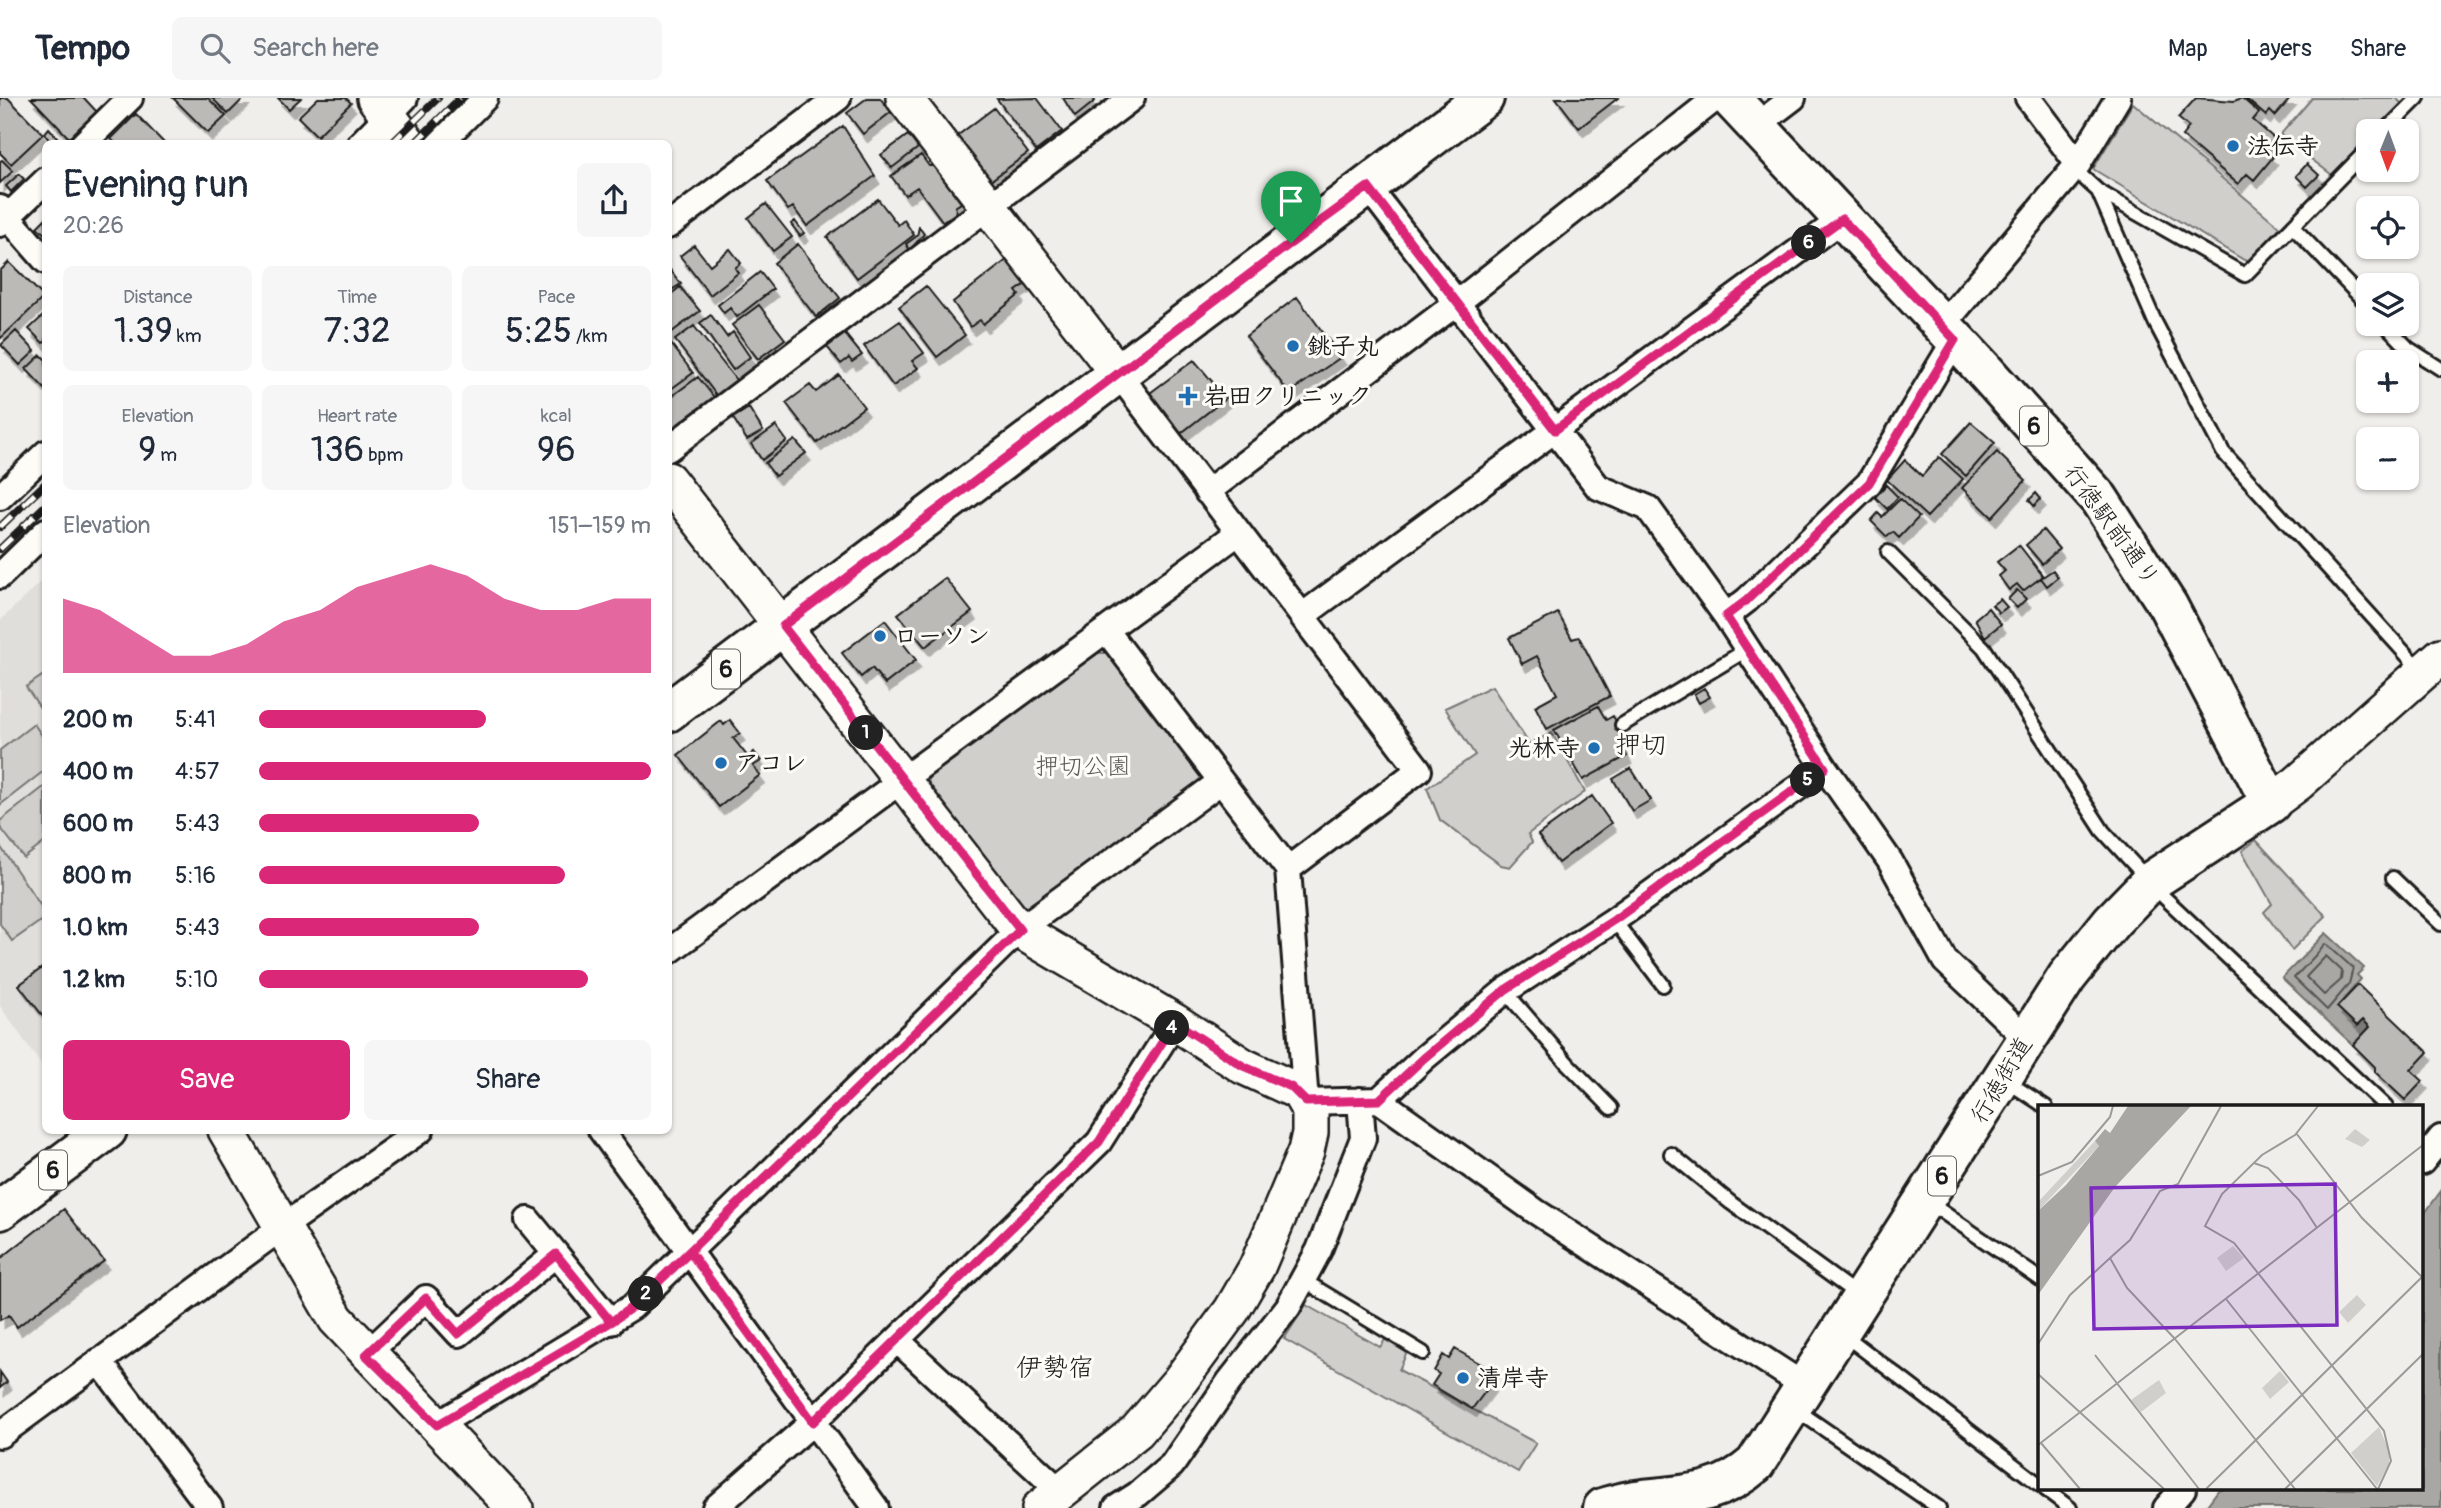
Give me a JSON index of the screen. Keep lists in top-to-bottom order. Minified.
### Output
{"streets":{"main road":["6","行徳駅前通り","行徳街道"]},"crossings":[["行徳駅前通り","行徳街道"]],"districts":["押切","伊勢宿"],"parks":["押切公園"],"places":{"other":["法伝寺","銚子丸","ローソン","光林寺","アコレ","清岸寺"],"health":["岩田クリニック"]},"north":"bottom","page":{"header":"Tempo","search":"Search here","nav":["Map","Layers","Share"],"map_buttons":["+","−"],"heading":["Evening run","20:26"],"pins":["6","1","5","4","2"],"stats":[["Distance","1.39 km"],["Time","7:32"],["Pace","5:25 /km"],["Elevation","9 m"],["Heart rate","136 bpm"],["kcal","96"]],"chart":["Elevation","151–159 m"],"list":[{"name":"200 m","note":"5:41"},{"name":"400 m","note":"4:57"},{"name":"600 m","note":"5:43"},{"name":"800 m","note":"5:16"},{"name":"1.0 km","note":"5:43"},{"name":"1.2 km","note":"5:10"}],"buttons":["Save","Share"]}}
